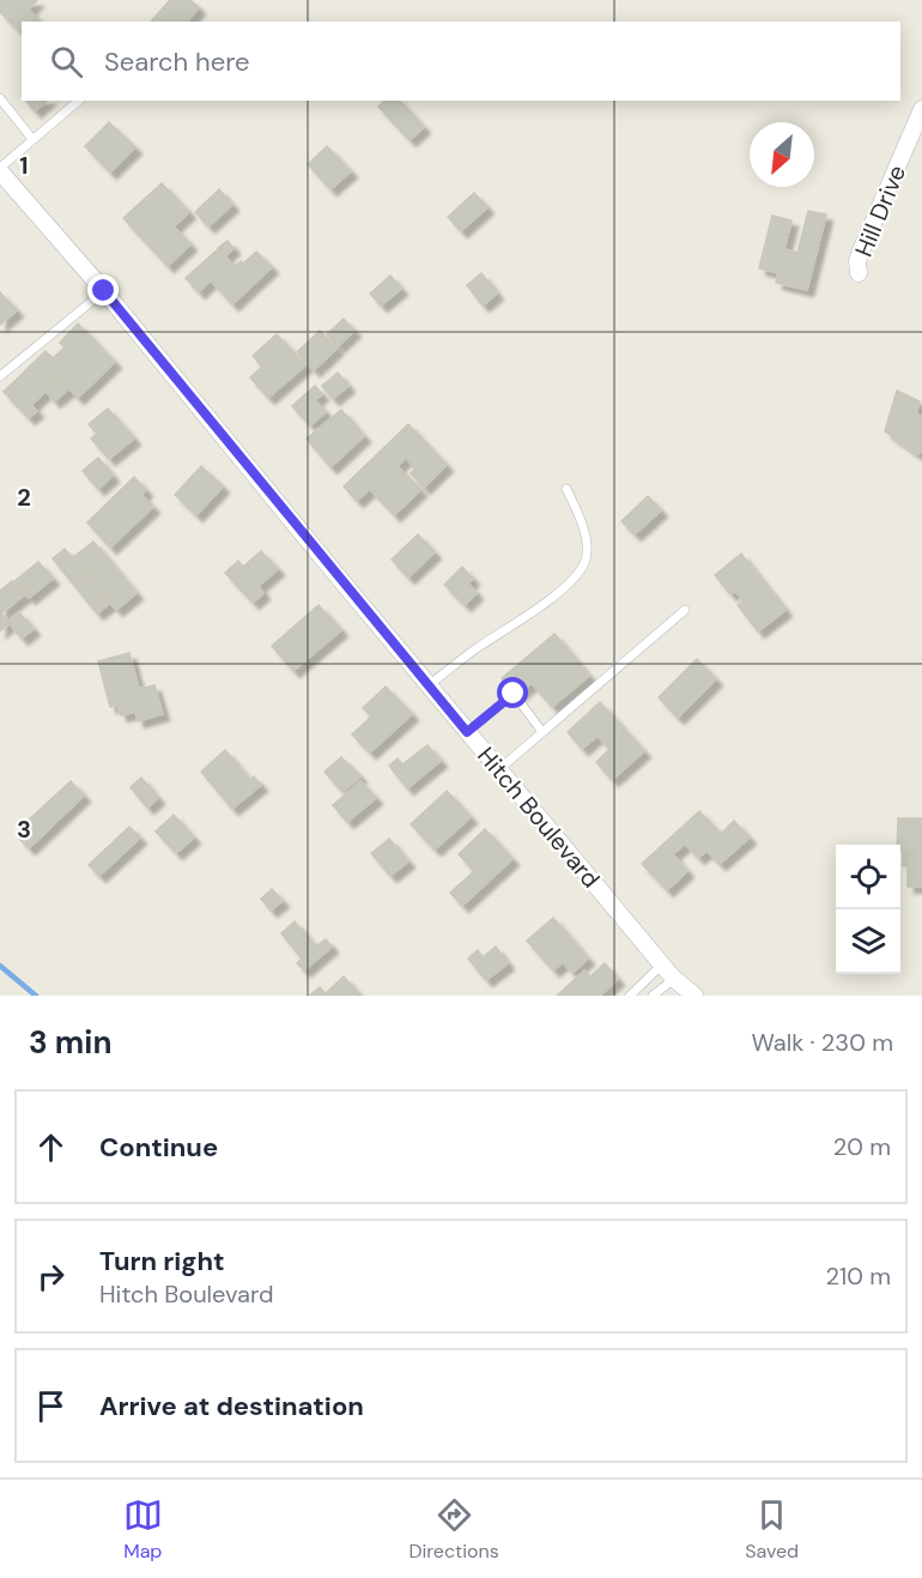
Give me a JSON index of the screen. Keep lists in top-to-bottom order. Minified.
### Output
{"streets":{"street":["Hill Drive","Hitch Boulevard"]},"north":"bottom left","page":{"search":"Search here","heading":["3 min","Walk · 230 m"],"list":[["Continue","20 m"],["Turn right","Hitch Boulevard","210 m"],"Arrive at destination"],"nav":["Map","Directions","Saved"]},"grid":{"rows":["1","2","3"]}}
